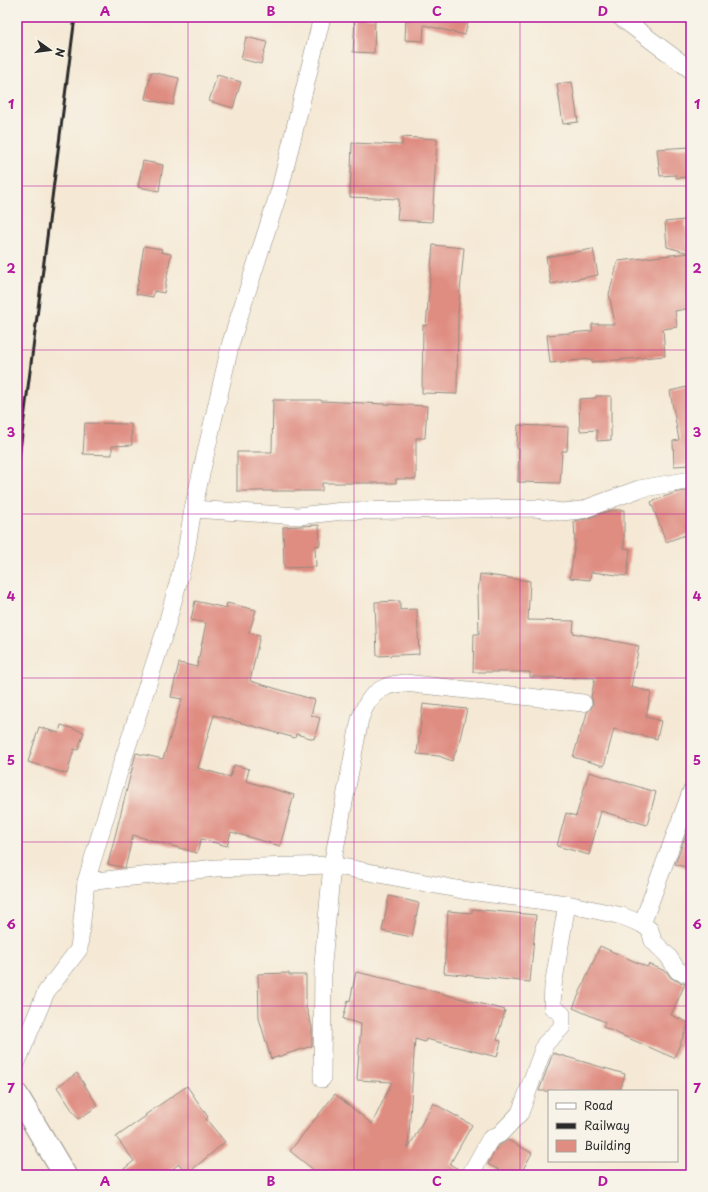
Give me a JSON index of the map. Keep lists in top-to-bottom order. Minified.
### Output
{"legend":["Road","Railway","Building"],"north":"right","grid":{"columns":["A","B","C","D"],"rows":["1","2","3","4","5","6","7"]}}
